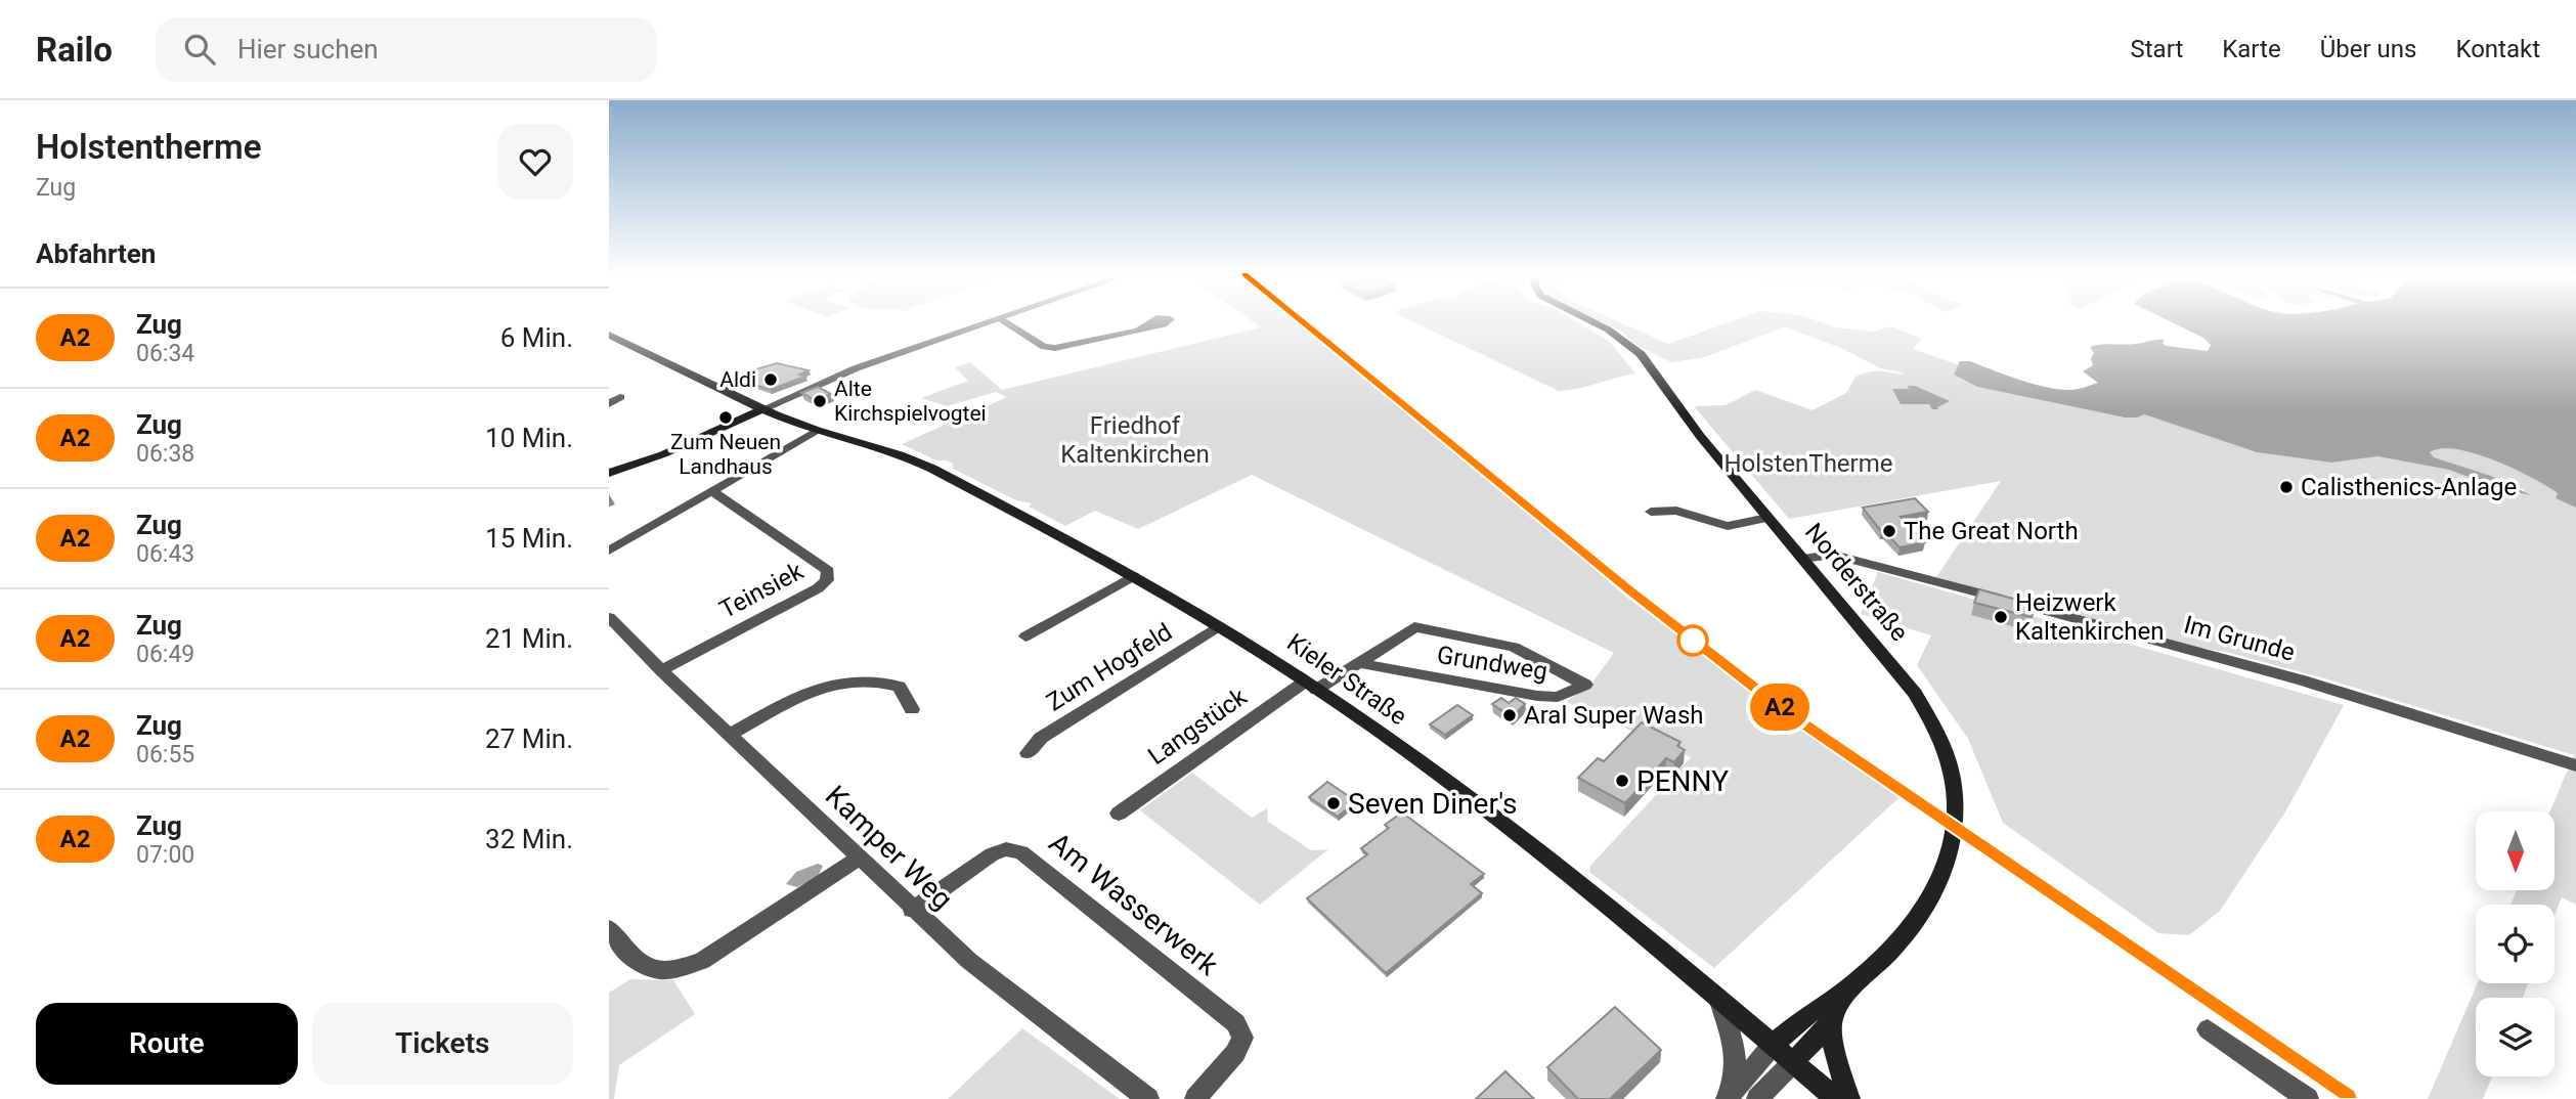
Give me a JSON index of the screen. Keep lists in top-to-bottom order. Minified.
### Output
{"streets":{"main road":["Norderstraße","Kieler Straße"],"street":["Teinsiek","Im Grunde","Grundweg","Zum Hogfeld","Langstück","Kamper Weg","Am Wasserwerk"]},"crossings":[["Norderstraße","Im Grunde"],["Norderstraße","Kieler Straße"],["Teinsiek","Kamper Weg"],["Grundweg","Kieler Straße"],["Grundweg","Langstück"],["Zum Hogfeld","Kieler Straße"],["Kieler Straße","Langstück"],["Kamper Weg","Am Wasserwerk"]],"parks":["Friedhof Kaltenkirchen","HolstenTherme"],"places":["Aldi","Alte Kirchspielvogtei","Zum Neuen Landhaus","Calisthenics-Anlage","The Great North","Heizwerk Kaltenkirchen","Aral Super Wash","PENNY","Seven Diner's"],"north":"bottom","page":{"header":"Railo","search":"Hier suchen","nav":["Start","Karte","Über uns","Kontakt"],"heading":[["Holstentherme","Zug"],"Abfahrten"],"on_map":"A2","list":[{"mark":"A2","name":"Zug","note":"06:34","value":"6 Min."},{"mark":"A2","name":"Zug","note":"06:38","value":"10 Min."},{"mark":"A2","name":"Zug","note":"06:43","value":"15 Min."},{"mark":"A2","name":"Zug","note":"06:49","value":"21 Min."},{"mark":"A2","name":"Zug","note":"06:55","value":"27 Min."},{"mark":"A2","name":"Zug","note":"07:00","value":"32 Min."}],"buttons":["Route","Tickets"]}}
